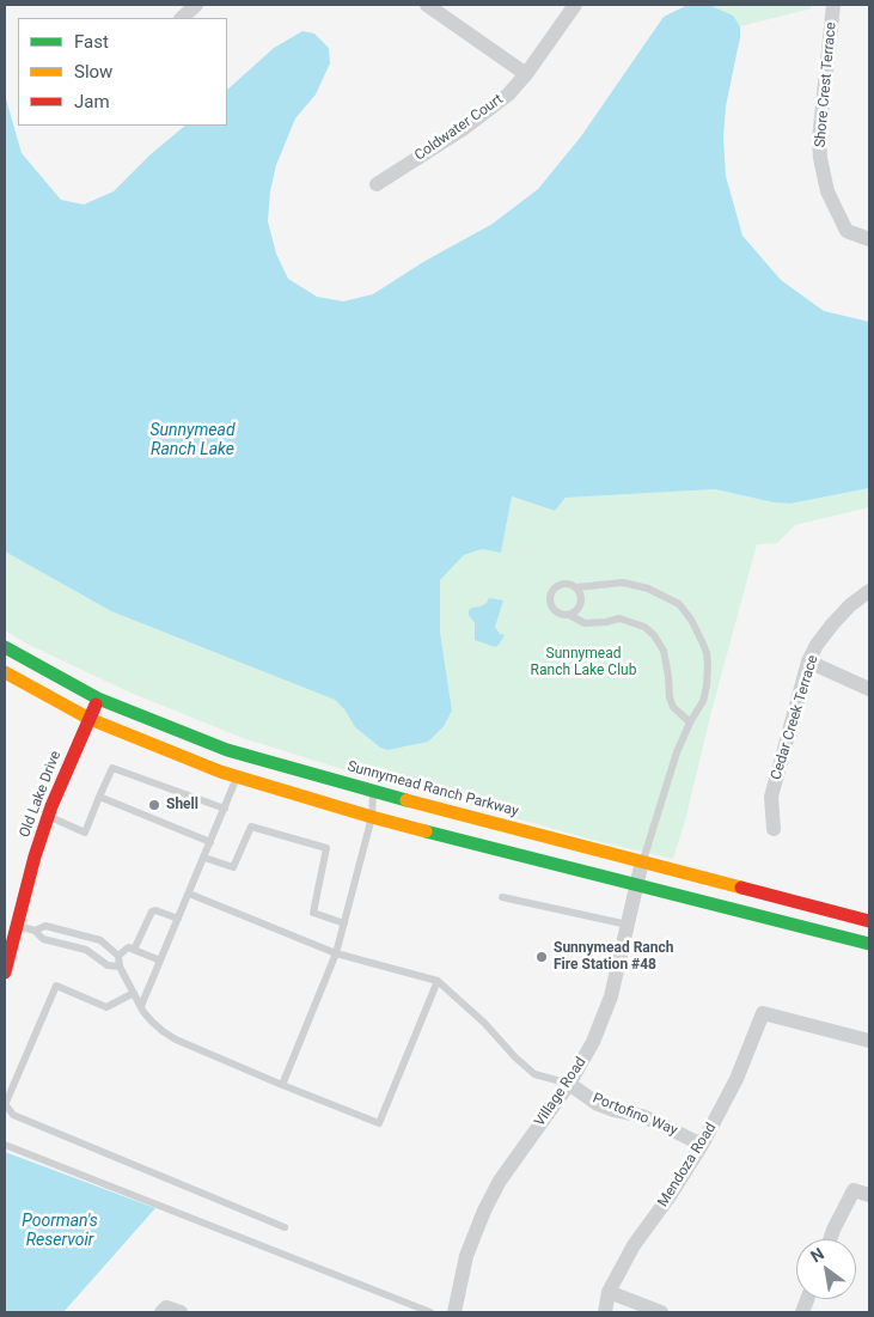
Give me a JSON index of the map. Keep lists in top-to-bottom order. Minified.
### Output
{"streets":{"main road":["Sunnymead Ranch Parkway","Old Lake Drive"],"street":["Shore Crest Terrace","Coldwater Court","Cedar Creek Terrace","Village Road","Portofino Way","Mendoza Road"]},"crossings":[["Sunnymead Ranch Parkway","Old Lake Drive"],["Sunnymead Ranch Parkway","Village Road"],["Village Road","Portofino Way"],["Portofino Way","Mendoza Road"]],"water":["Sunnymead Ranch Lake","Poorman's Reservoir"],"parks":["Sunnymead Ranch Lake Club"],"places":["Shell","Sunnymead Ranch Fire Station #48"],"legend":["Fast","Slow","Jam"],"north":"top left"}
